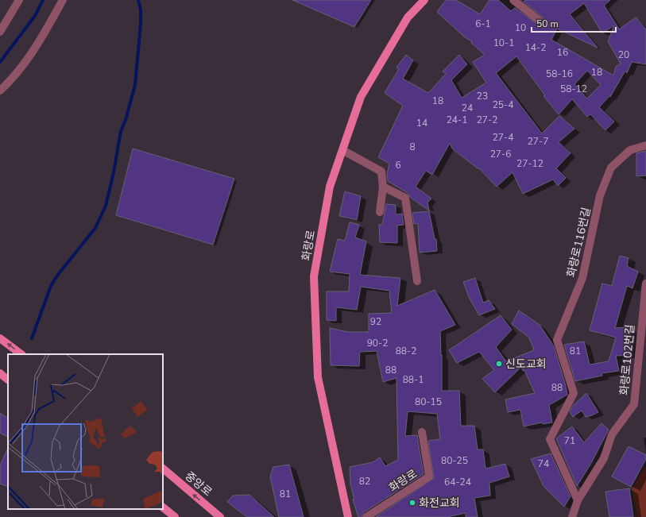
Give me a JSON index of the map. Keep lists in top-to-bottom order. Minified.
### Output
{"streets":{"main road":["화랑로","중앙로"],"street":["화랑로116번길","화랑로102번길"]},"crossings":[["화랑로116번길","화랑로102번길"]],"one_way":["중앙로"],"places":["신도교회","화전교회"],"house_numbers":["6-1","10","10-1","14-2","16","20","18","58-16","58-12","23","18","25-4","24","24-1","27-2","14","27-4","27-7","8","27-6","27-12","6","92","90-2","88-2","81","88","88-1","88","80-15","71","80-25","74","82","64-24","81"],"scale_bar":"50 m"}
